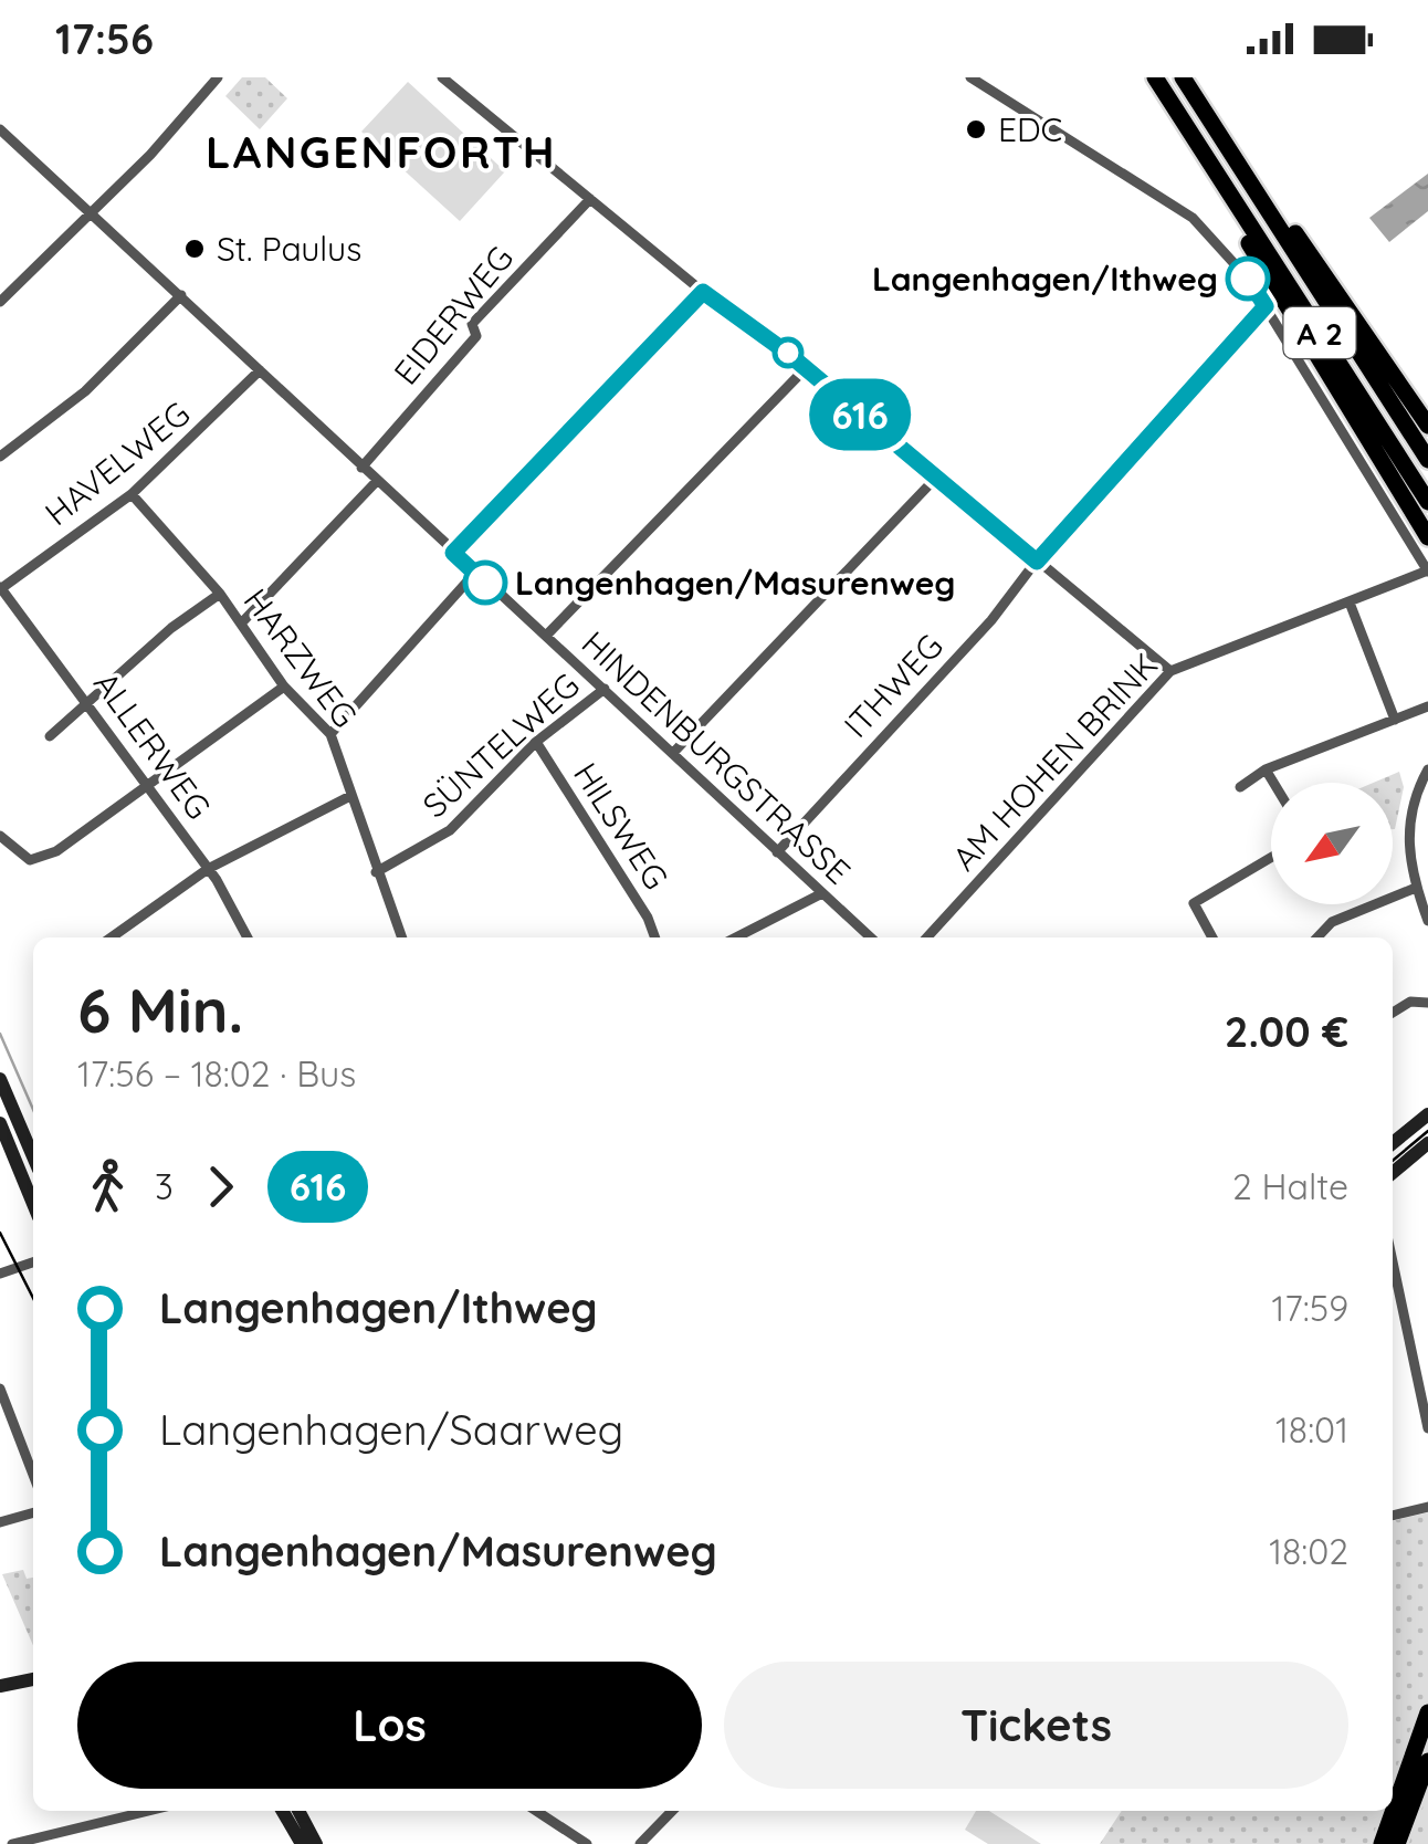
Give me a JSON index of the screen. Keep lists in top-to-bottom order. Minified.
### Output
{"streets":{"highway":["A 2"],"street":["EIDERWEG","HAVELWEG","HARZWEG","ITHWEG","ALLERWEG","SÜNTELWEG","HINDENBURGSTRASSE","AM HOHEN BRINK","HILSWEG"]},"crossings":[["EIDERWEG","HINDENBURGSTRASSE"],["HAVELWEG","HARZWEG"],["HAVELWEG","ALLERWEG"],["HAVELWEG","HINDENBURGSTRASSE"],["HARZWEG","SÜNTELWEG"],["ITHWEG","HINDENBURGSTRASSE"],["SÜNTELWEG","HINDENBURGSTRASSE"],["SÜNTELWEG","HILSWEG"]],"districts":["LANGENFORTH"],"places":["EDC","St. Paulus","Langenhagen/Ithweg","Langenhagen/Masurenweg"],"lines":["bus line 616"],"north":"bottom left","page":{"status":"17:56","on_map":"616","heading":["6 Min.","17:56 – 18:02 · Bus","2.00 €"],"legs":["3","616","2 Halte"],"list":[{"name":"Langenhagen/Ithweg","value":"17:59"},{"name":"Langenhagen/Saarweg","value":"18:01"},{"name":"Langenhagen/Masurenweg","value":"18:02"}],"buttons":["Los","Tickets"]}}
